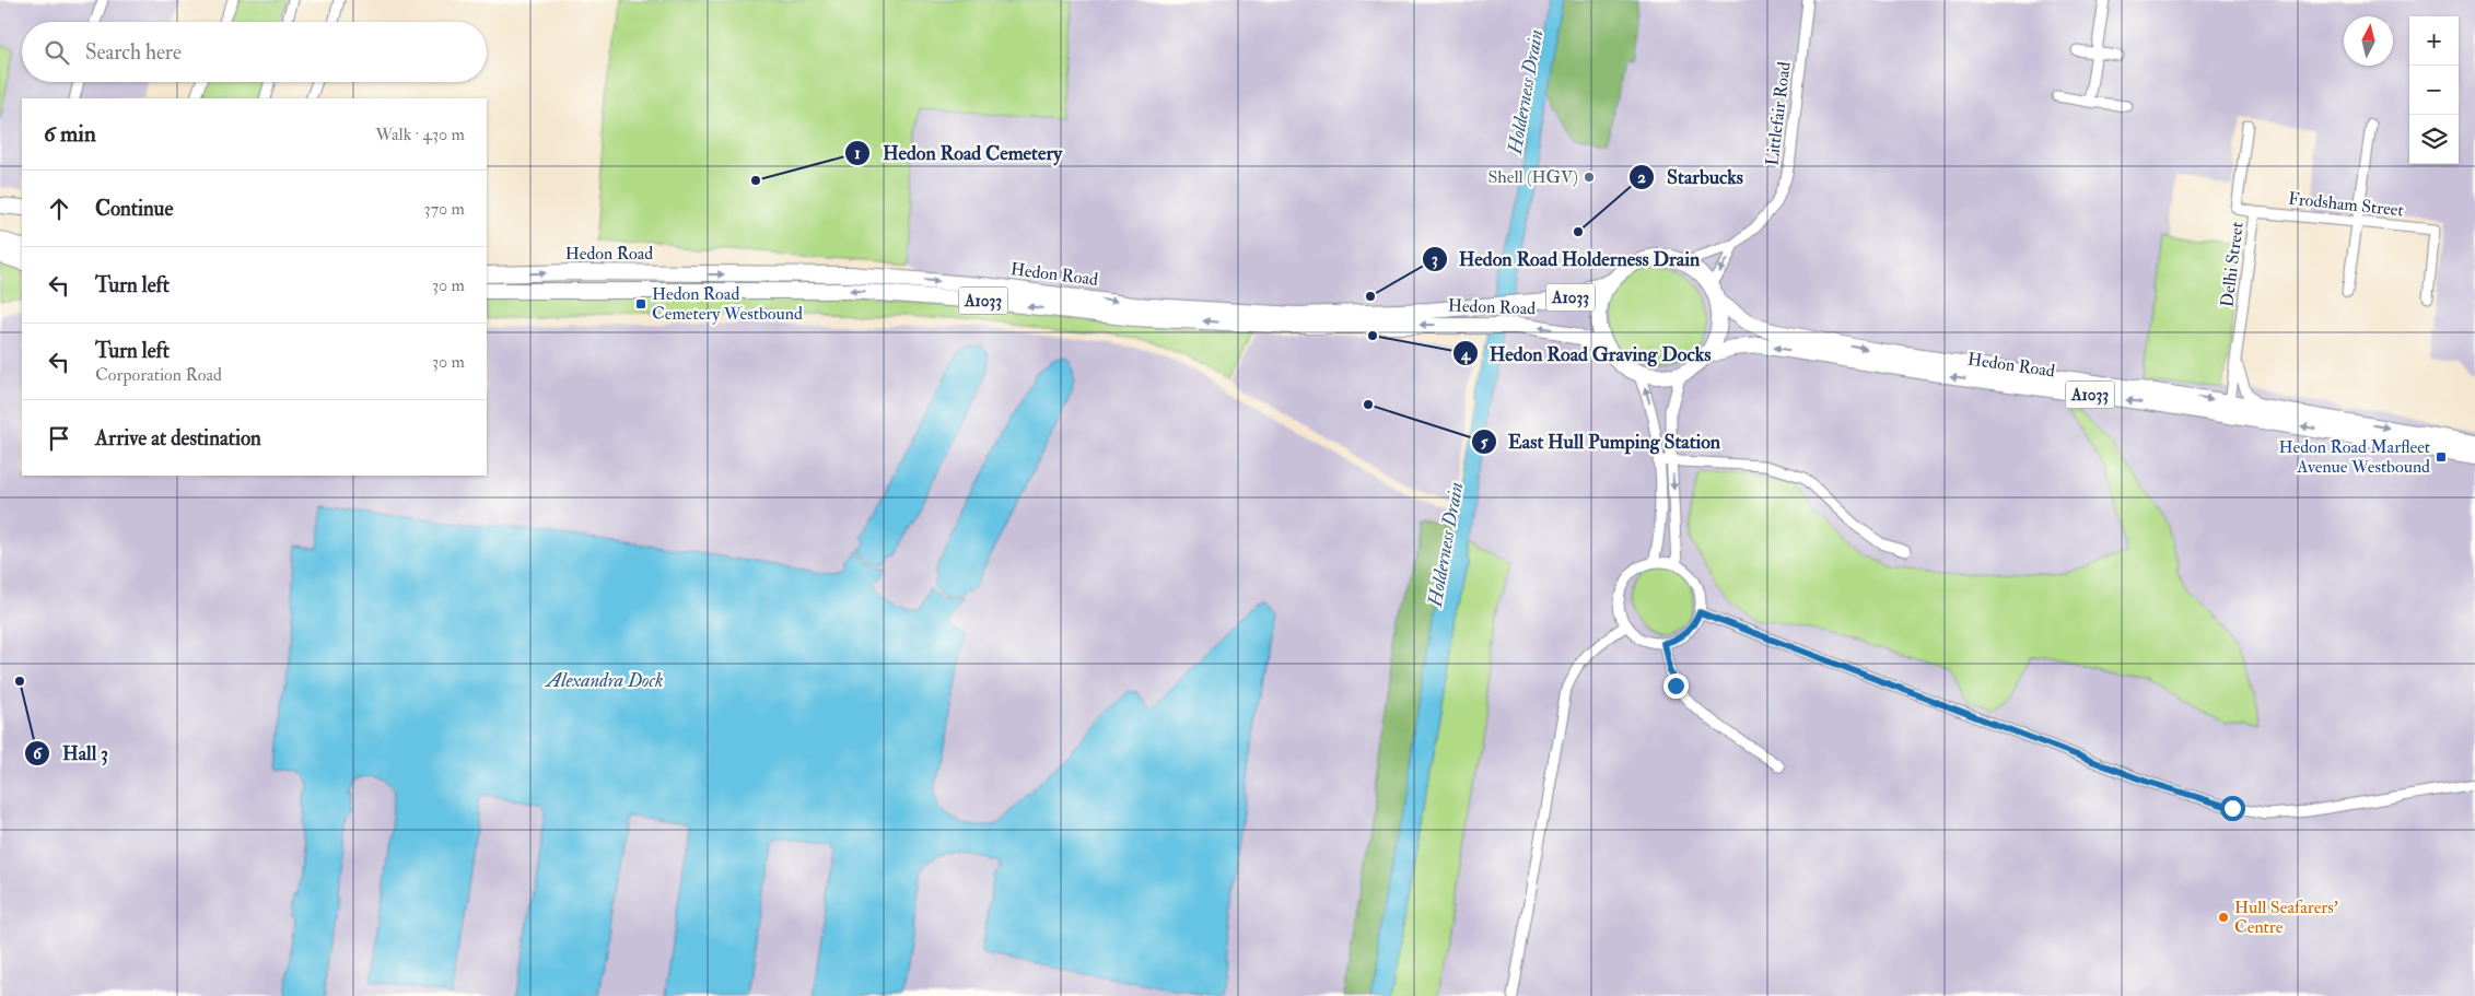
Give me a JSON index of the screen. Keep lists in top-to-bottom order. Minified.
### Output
{"streets":{"highway":["Hedon Road","A1033"],"street":["Littlefair Road","Frodsham Street","Delhi Street"]},"crossings":[["Littlefair Road","Hedon Road"],["Littlefair Road","A1033"],["Frodsham Street","Delhi Street"],["Hedon Road","Delhi Street"],["Hedon Road","A1033"]],"water":["Holderness Drain","Alexandra Dock"],"places":{"other":["Shell (HGV)","Hedon Road Cemetery","Starbucks","Hedon Road Holderness Drain","Hedon Road Graving Docks","East Hull Pumping Station","Hall 3","Hull Seafarers' Centre"],"transit":["Hedon Road Cemetery Westbound","Hedon Road Marfleet Avenue Westbound"]},"north":"top","page":{"map_buttons":["+","−"],"search":"Search here","heading":["6 min","Walk · 430 m"],"list":[["Continue","370 m"],["Turn left","30 m"],["Turn left","Corporation Road","30 m"],"Arrive at destination"]}}
